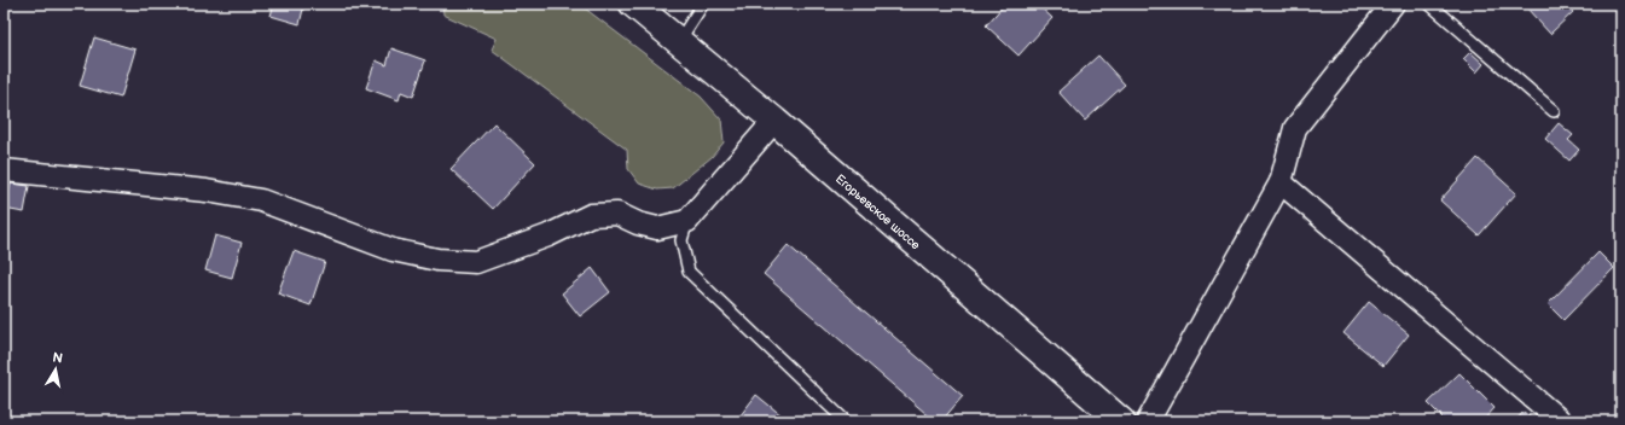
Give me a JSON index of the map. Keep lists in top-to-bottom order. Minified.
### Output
{"streets":{"main road":["Егорьевское шоссе"]},"north":"top"}
